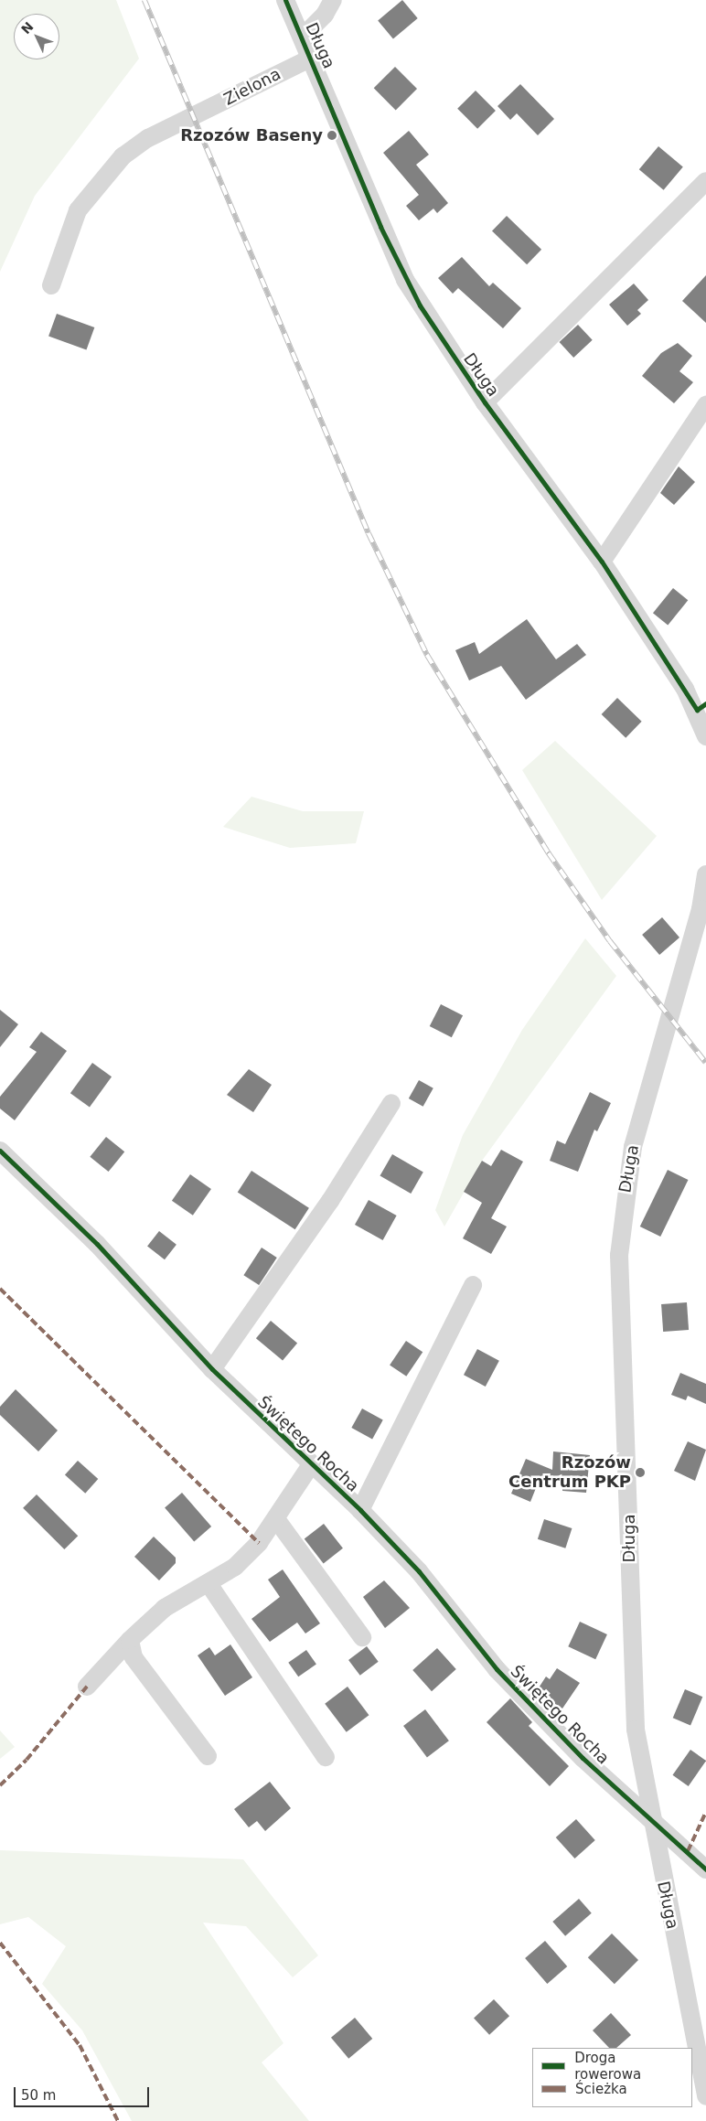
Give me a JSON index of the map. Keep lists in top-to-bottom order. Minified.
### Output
{"streets":{"street":["Długa","Zielona","Świętego Rocha"]},"crossings":[["Długa","Zielona"],["Długa","Świętego Rocha"]],"places":["Rzozów Baseny","Rzozów Centrum PKP"],"legend":["Droga rowerowa","Ścieżka"],"scale_bar":"50 m","north":"top left"}
